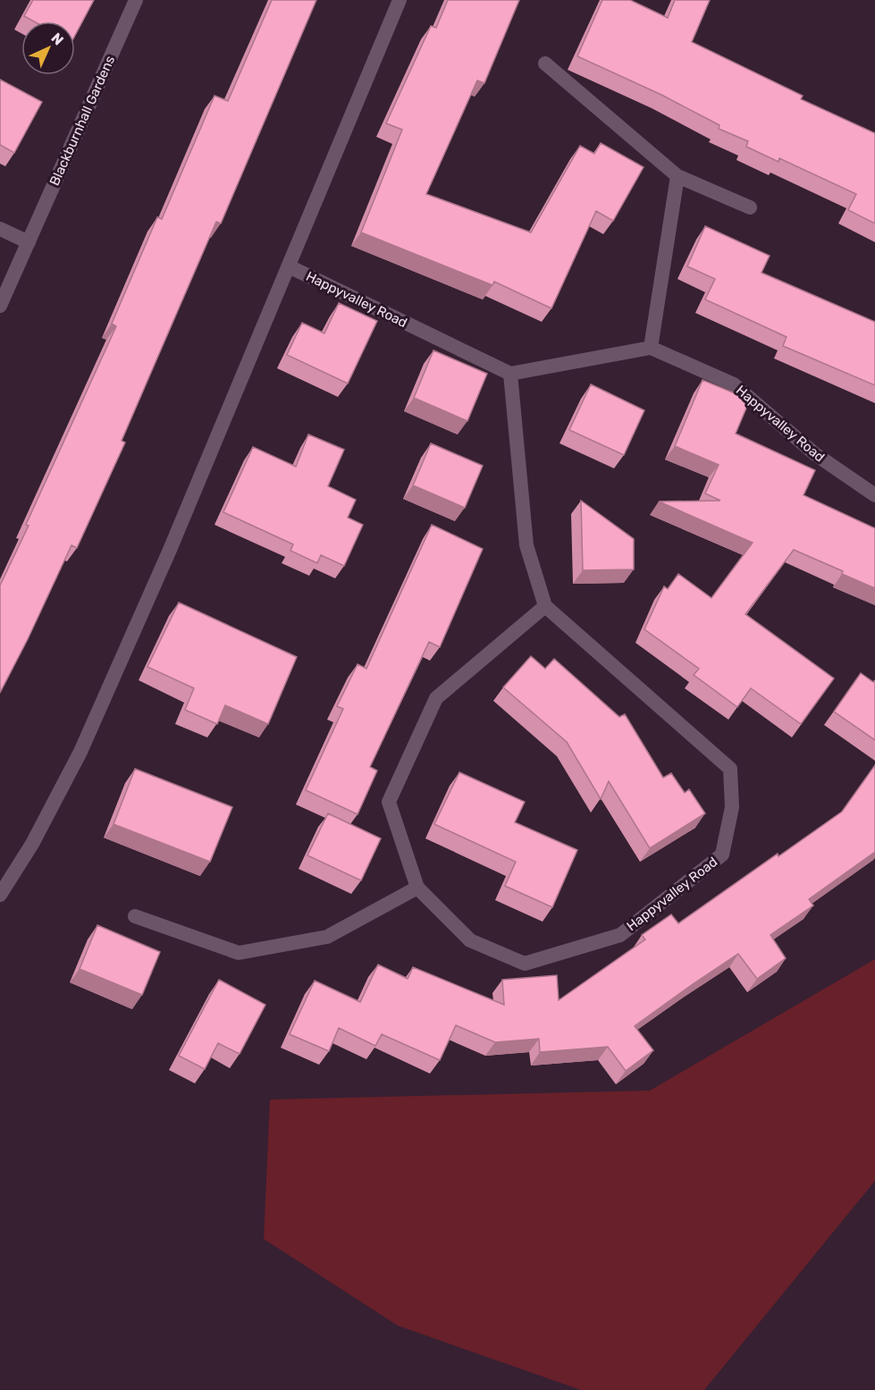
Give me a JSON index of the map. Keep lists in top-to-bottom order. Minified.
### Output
{"streets":{"street":["Blackburnhall Gardens","Happyvalley Road"]},"north":"top right"}
